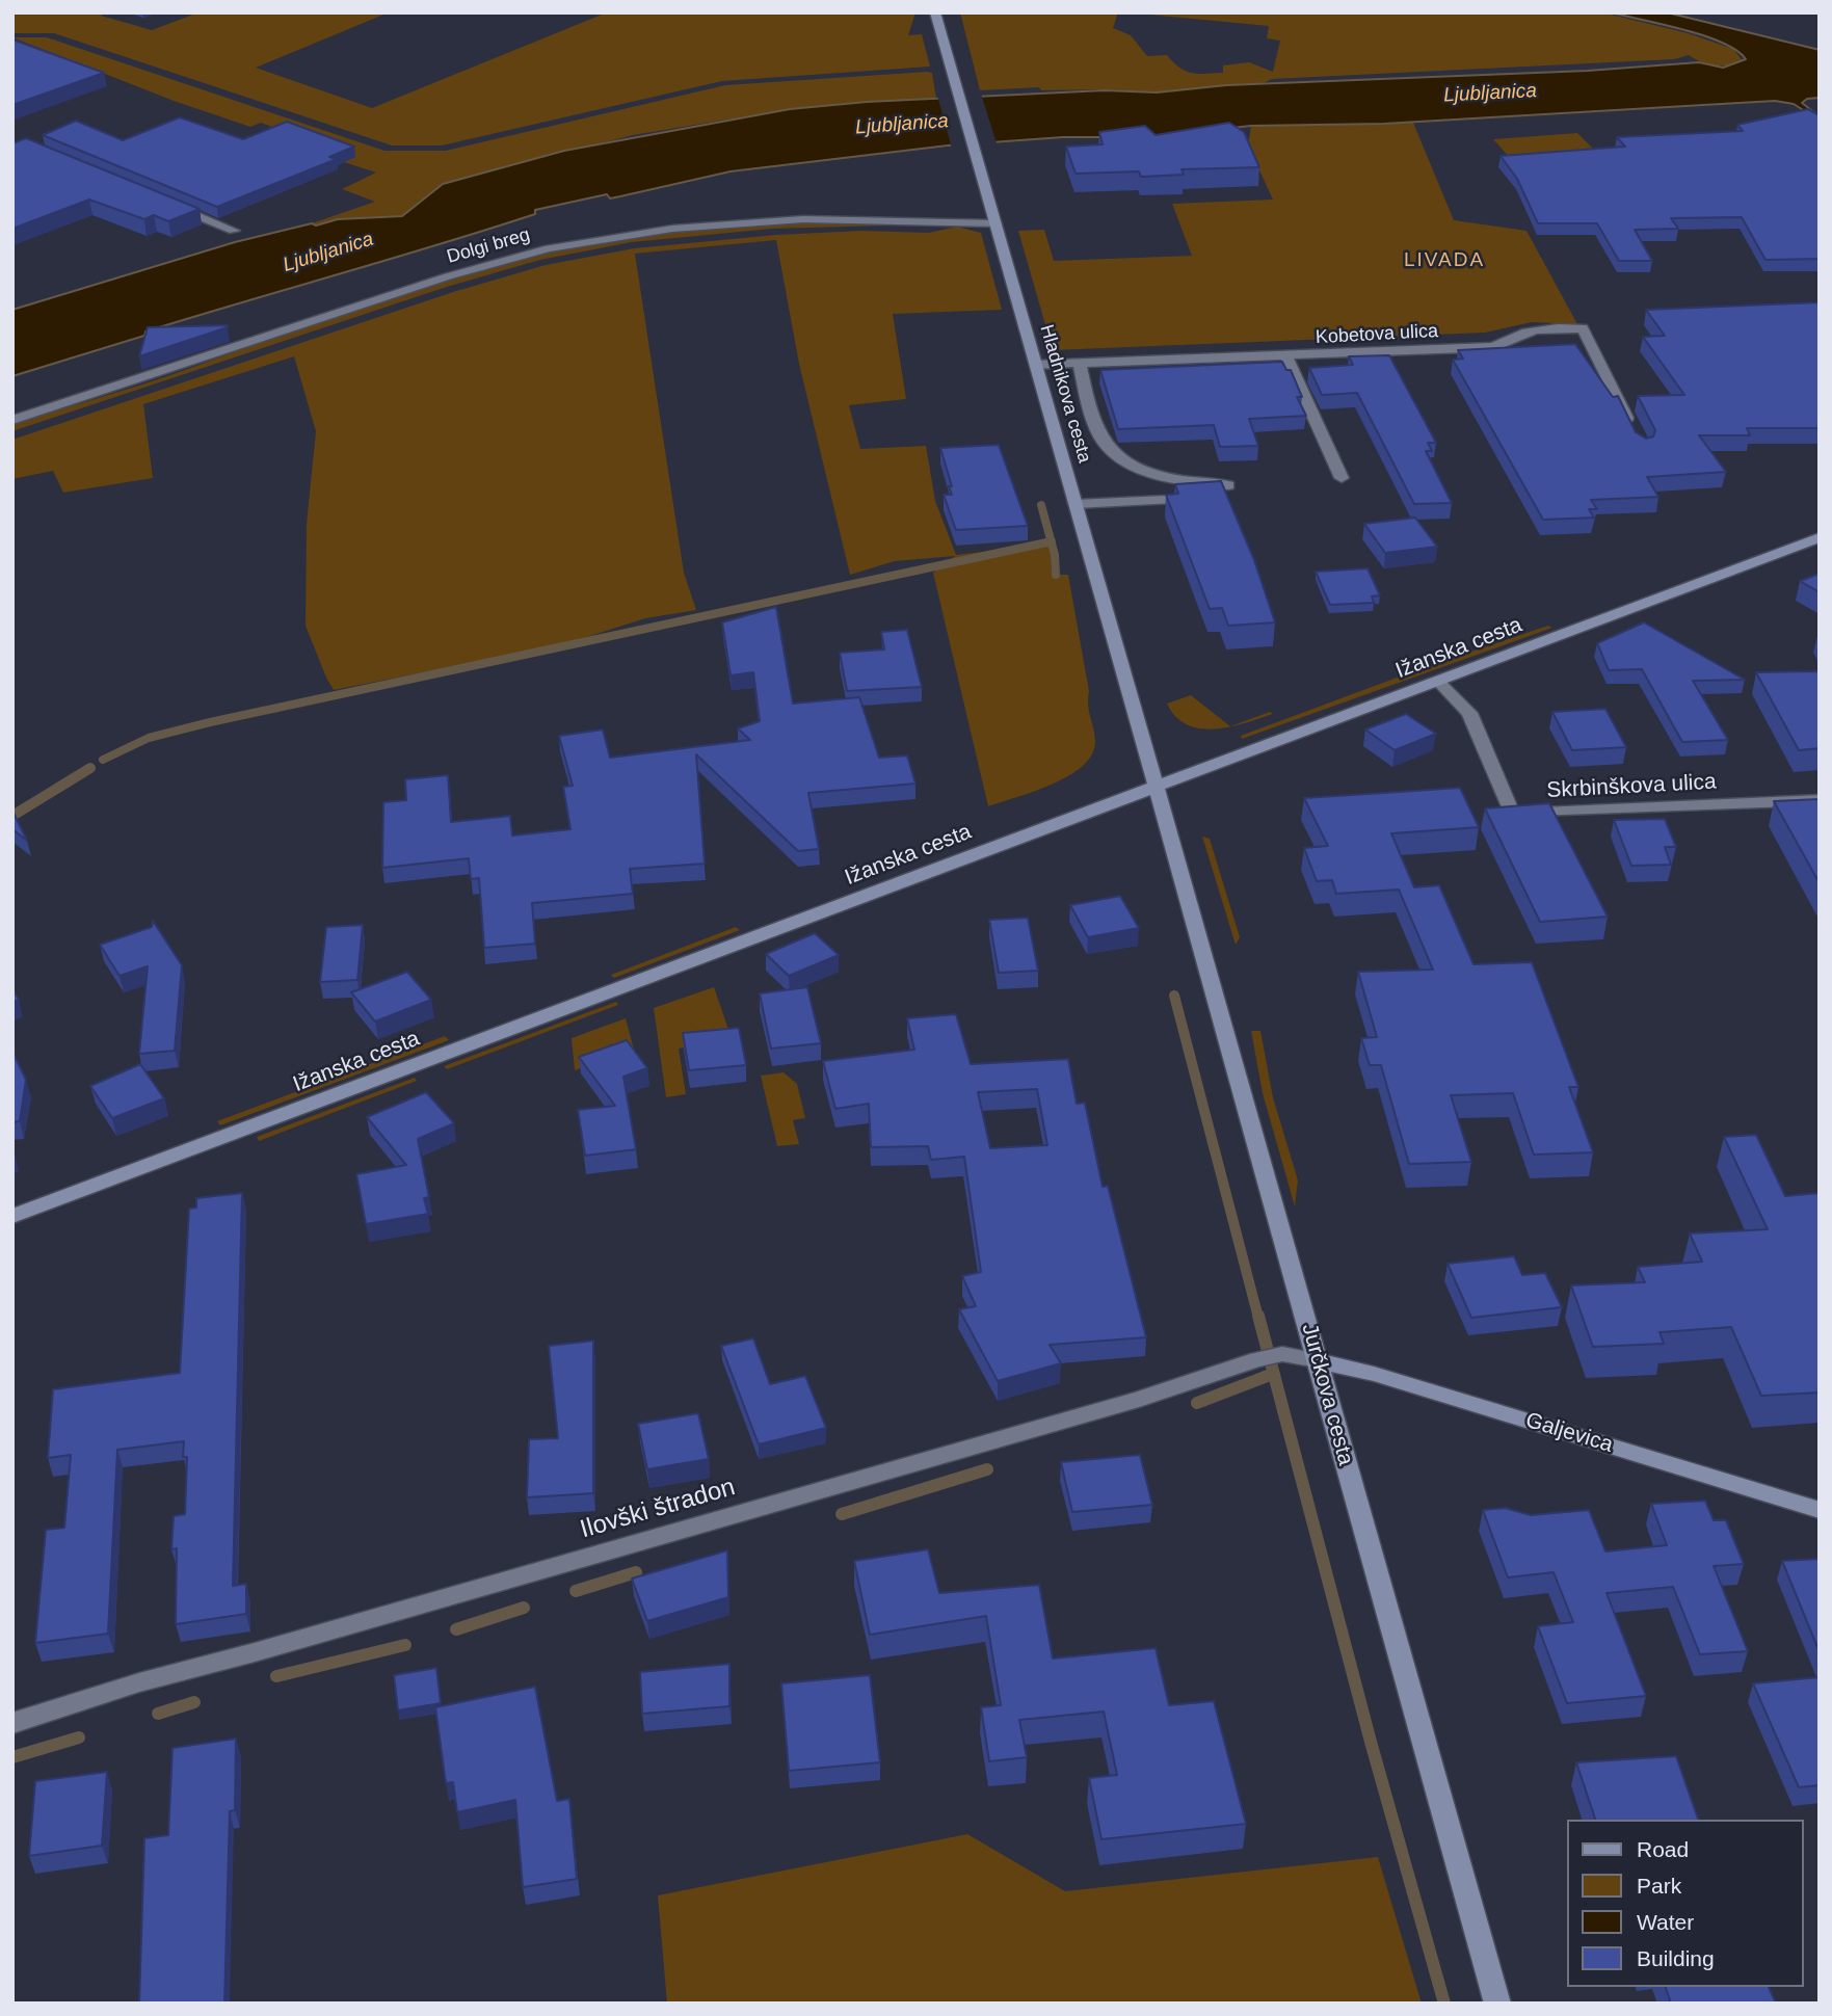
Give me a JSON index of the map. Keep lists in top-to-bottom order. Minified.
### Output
{"streets":{"main road":["Hladnikova cesta","Ižanska cesta","Jurčkova cesta","Galjevica"],"street":["Dolgi breg","Kobetova ulica","Skrbinškova ulica","Ilovški štradon"]},"crossings":[["Dolgi breg","Hladnikova cesta"],["Kobetova ulica","Hladnikova cesta"],["Hladnikova cesta","Ižanska cesta"],["Hladnikova cesta","Jurčkova cesta"],["Ižanska cesta","Skrbinškova ulica"],["Ižanska cesta","Jurčkova cesta"],["Jurčkova cesta","Galjevica"],["Jurčkova cesta","Ilovški štradon"],["Galjevica","Ilovški štradon"]],"districts":["LIVADA"],"water":["Ljubljanica"],"legend":["Road","Park","Water","Building"]}
